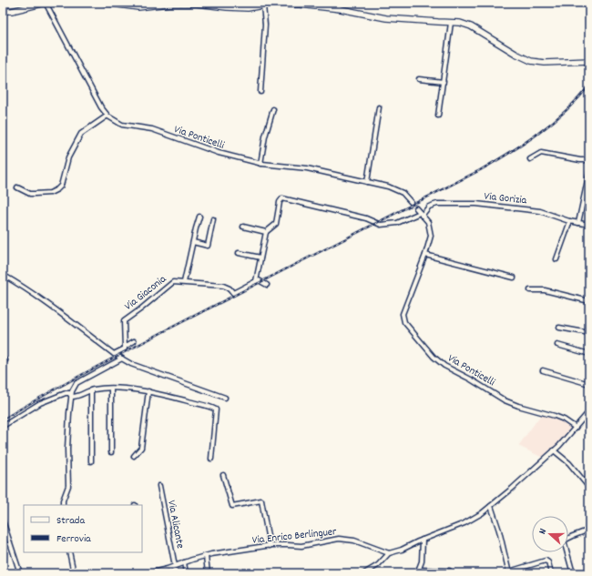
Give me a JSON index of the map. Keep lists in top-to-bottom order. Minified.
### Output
{"streets":{"street":["Via Ponticelli","Via Gorizia","Via Giaconia","Via Alicante","Via Enrico Berlinguer"]},"crossings":[["Via Ponticelli","Via Gorizia"],["Via Alicante","Via Enrico Berlinguer"]],"legend":["Strada","Ferrovia"],"north":"left"}
